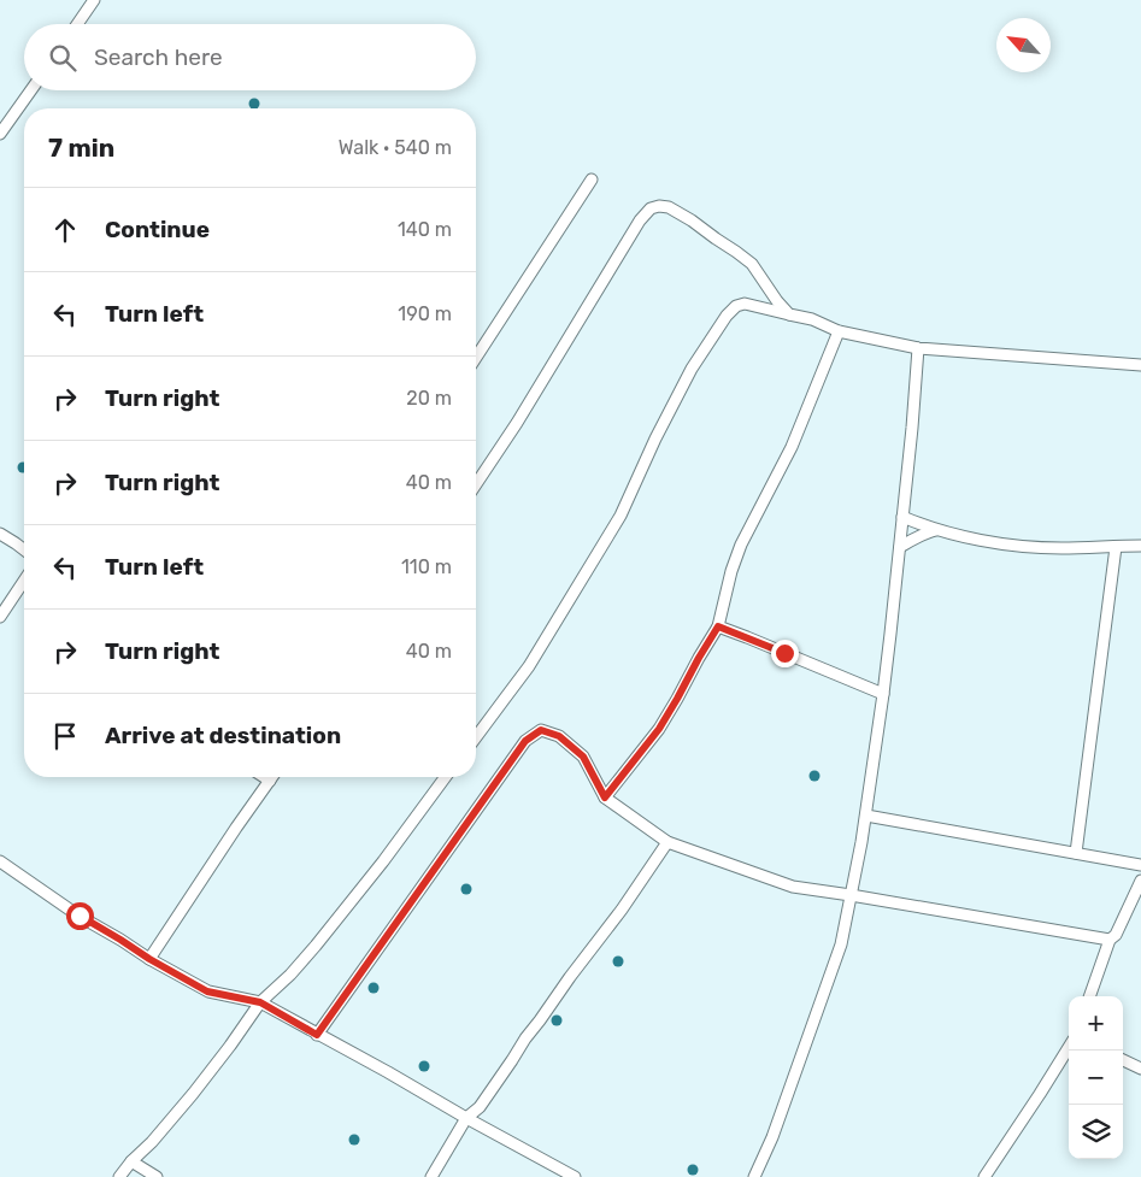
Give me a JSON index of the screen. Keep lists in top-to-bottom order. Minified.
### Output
{"north":"top left","page":{"search":"Search here","heading":["7 min","Walk · 540 m"],"list":[["Continue","140 m"],["Turn left","190 m"],["Turn right","20 m"],["Turn right","40 m"],["Turn left","110 m"],["Turn right","40 m"],"Arrive at destination"],"map_buttons":["+","−"]}}
